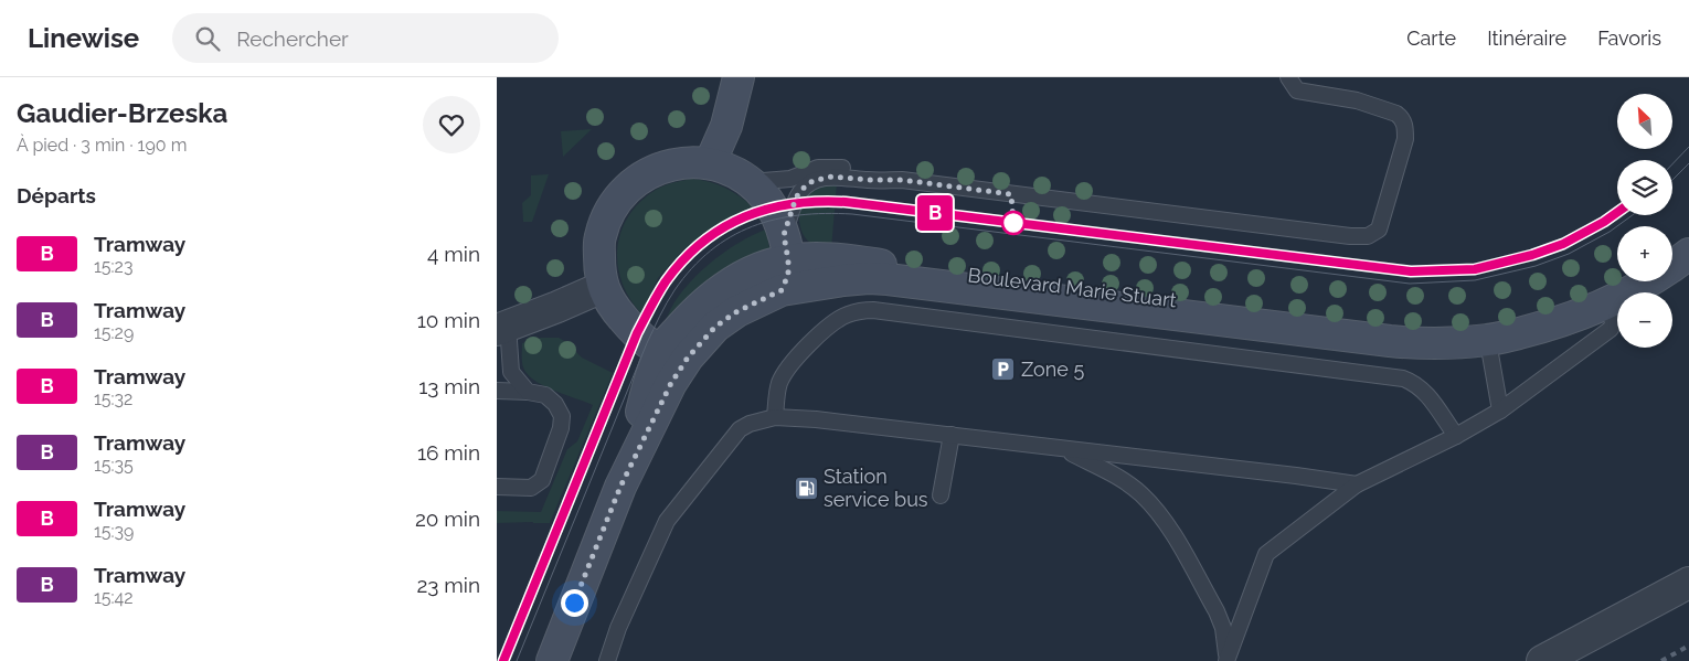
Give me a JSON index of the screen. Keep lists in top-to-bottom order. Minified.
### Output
{"streets":{"main road":["Boulevard Marie Stuart"]},"places":{"parking":["Zone 5"],"fuel station":["Station service bus"]},"lines":["tram line B"],"north":"top left","page":{"header":"Linewise","search":"Rechercher","nav":["Carte","Itinéraire","Favoris"],"heading":[["Gaudier-Brzeska","À pied · 3 min · 190 m"],"Départs"],"on_map":"B","map_buttons":["+","−"],"list":[{"mark":"B","name":"Tramway","note":"15:23","value":"4 min"},{"mark":"B","name":"Tramway","note":"15:29","value":"10 min"},{"mark":"B","name":"Tramway","note":"15:32","value":"13 min"},{"mark":"B","name":"Tramway","note":"15:35","value":"16 min"},{"mark":"B","name":"Tramway","note":"15:39","value":"20 min"},{"mark":"B","name":"Tramway","note":"15:42","value":"23 min"}]}}
